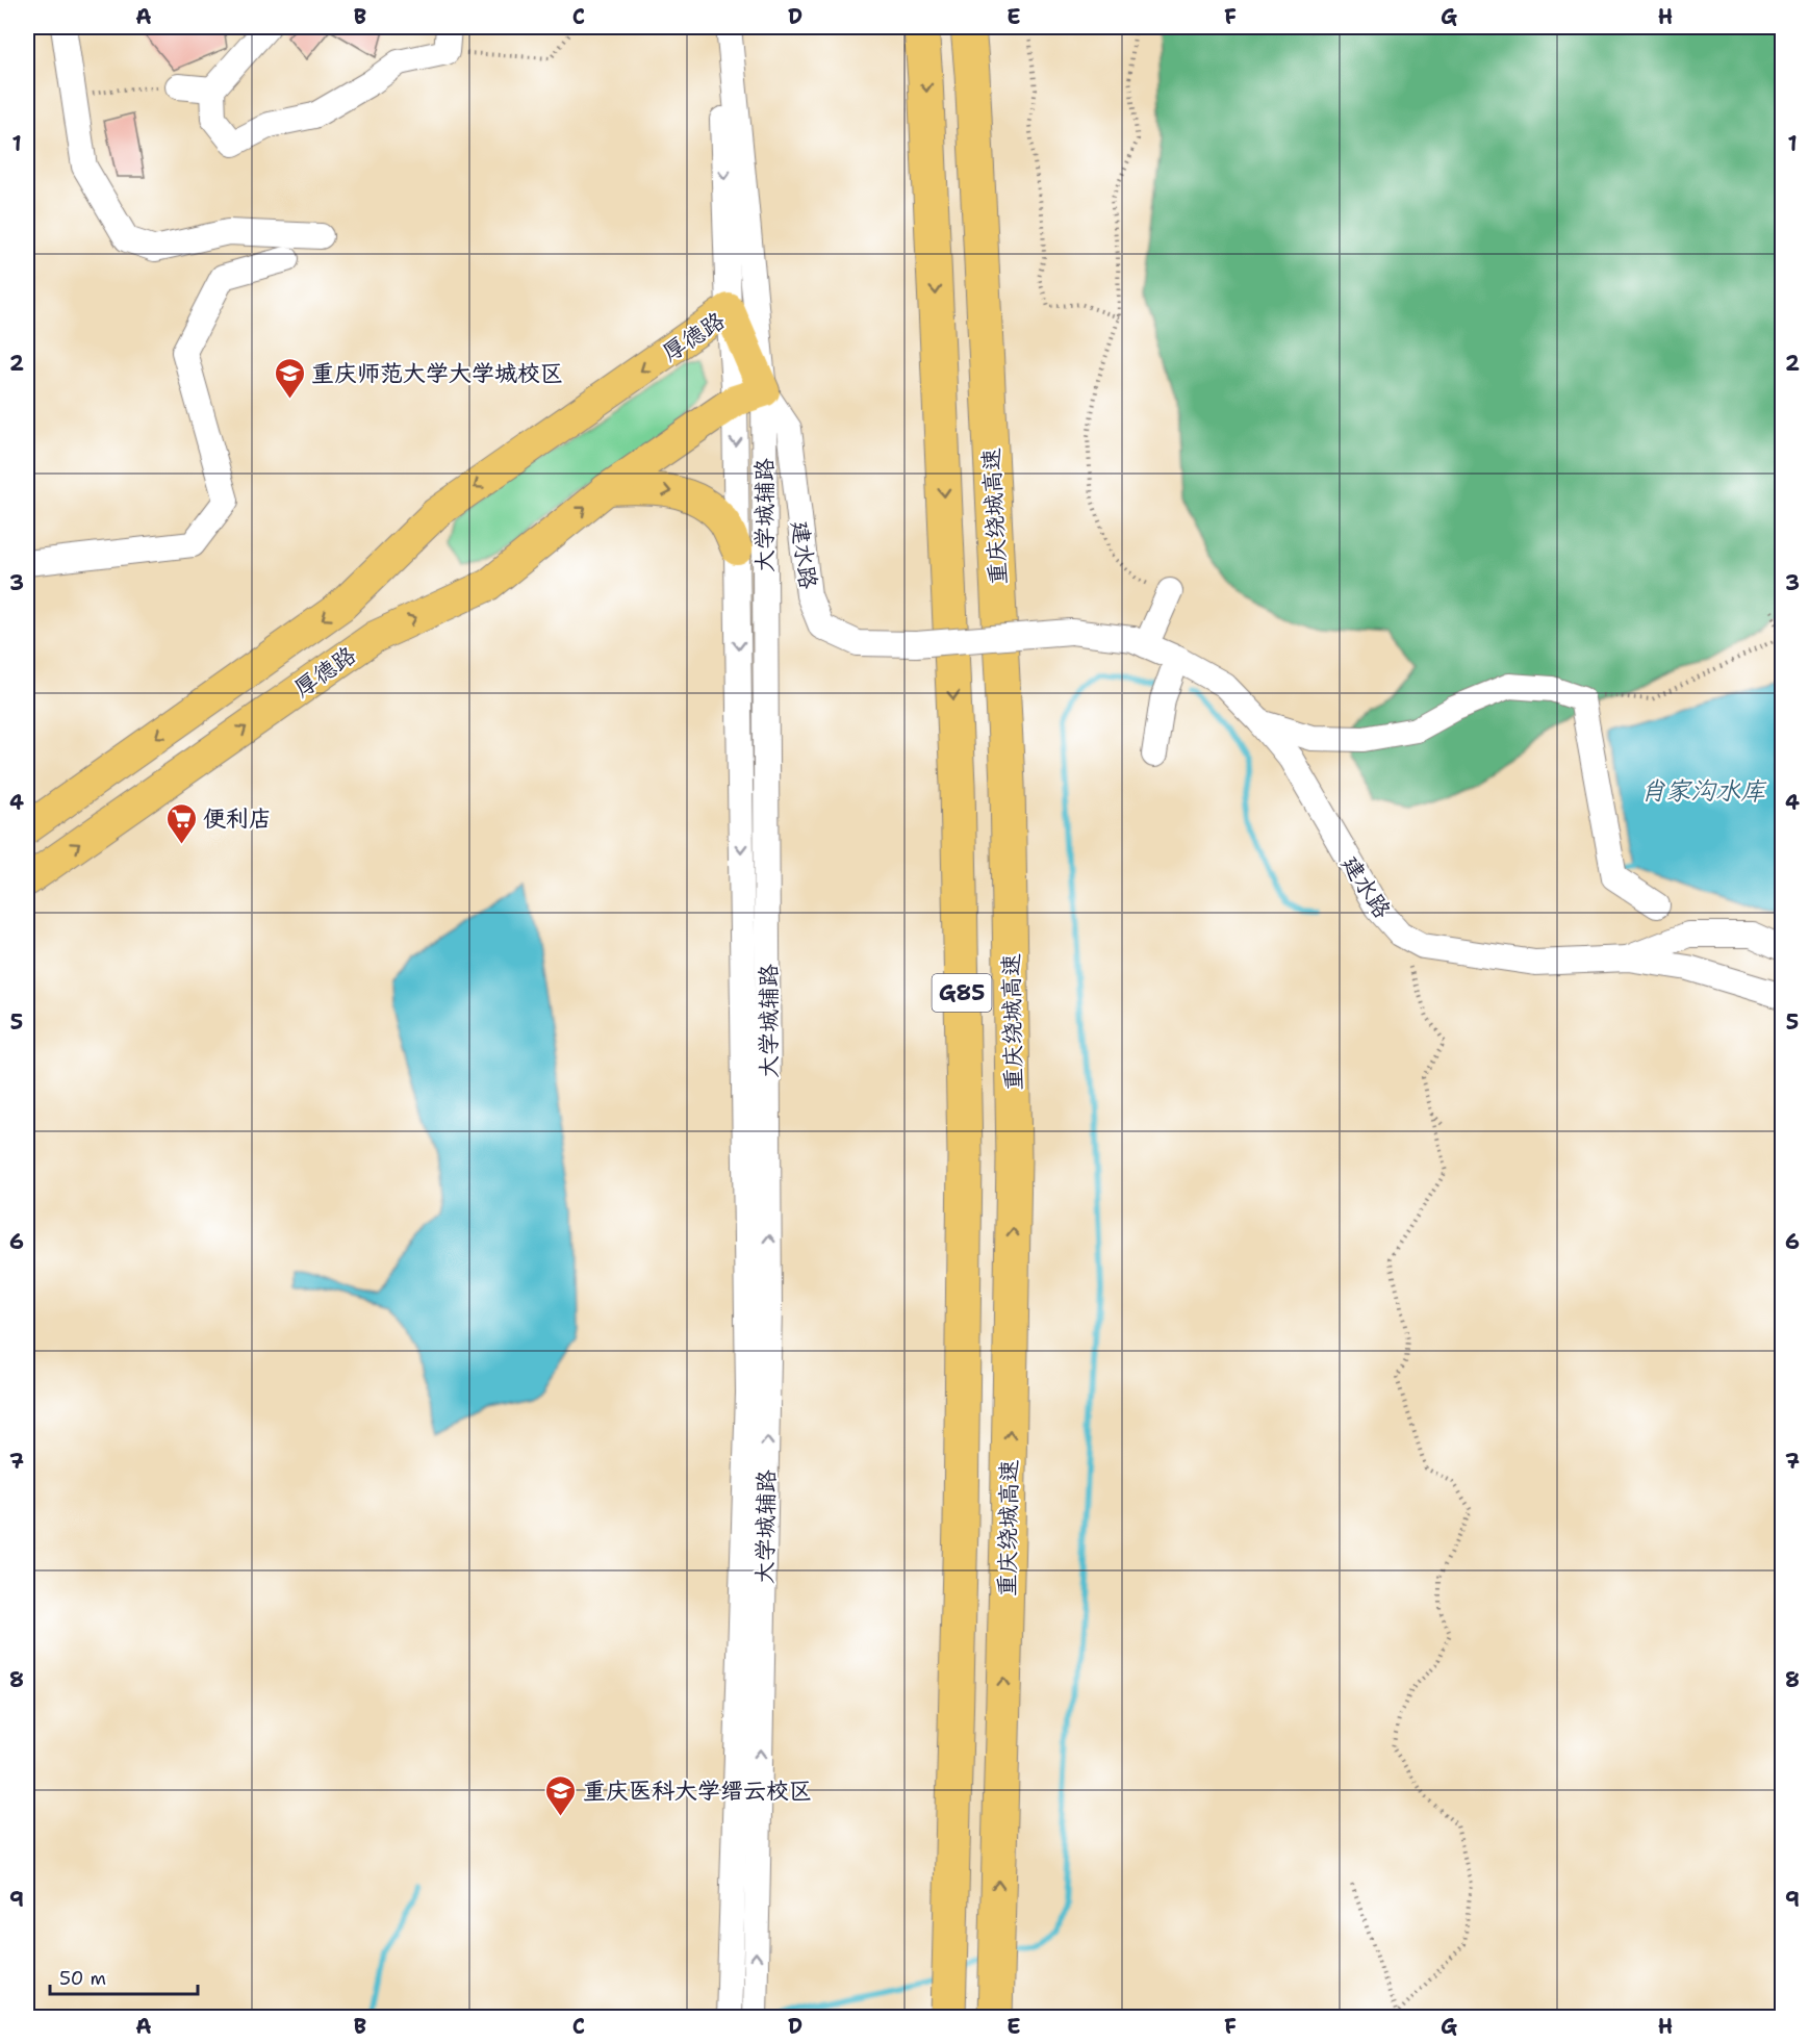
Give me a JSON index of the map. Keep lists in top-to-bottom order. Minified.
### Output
{"streets":{"highway":["重庆绕城高速","G85"],"main road":["厚德路"],"street":["大学城辅路","建水路"]},"crossings":[["厚德路","大学城辅路"],["厚德路","建水路"],["大学城辅路","建水路"]],"water":["肖家沟水库"],"places":{"school or university":["重庆师范大学大学城校区","重庆医科大学缙云校区"],"supermarket":["便利店"]},"scale_bar":"50 m","grid":{"columns":["A","B","C","D","E","F","G","H"],"rows":["1","2","3","4","5","6","7","8","9"]}}
